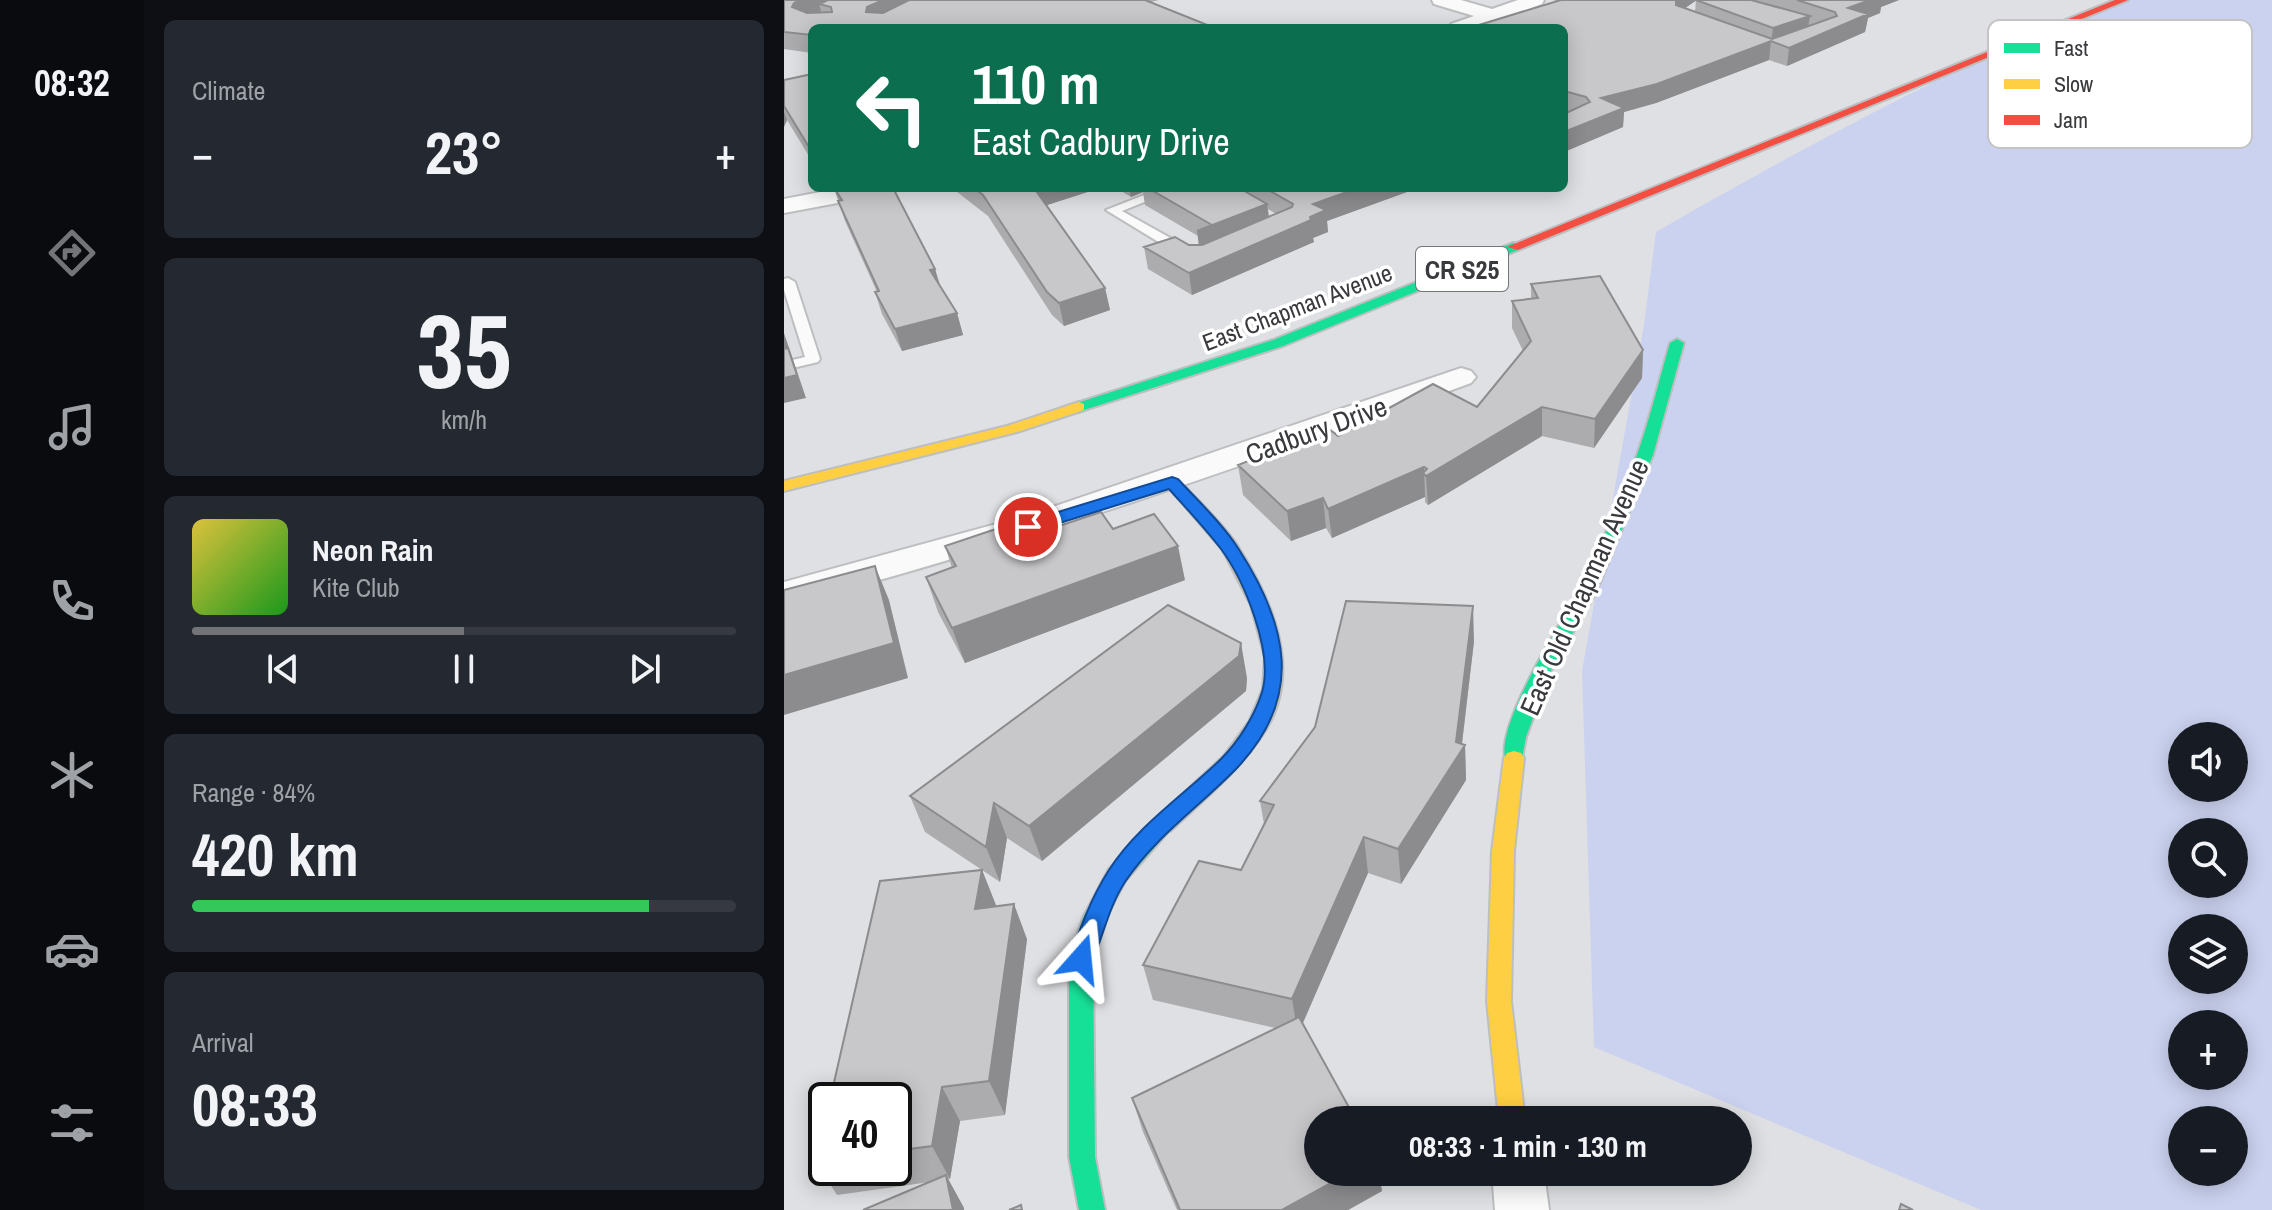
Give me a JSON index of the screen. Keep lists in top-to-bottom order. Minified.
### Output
{"streets":{"main road":["CR S25","East Chapman Avenue","East Old Chapman Avenue"],"street":["Cadbury Drive"]},"legend":["Fast","Slow","Jam"],"page":{"tabs":"08:32","tile":["Climate",["35","km/h"],["Range · 84%","420 km"],["Arrival","08:33"]],"turn":["110 m","East Cadbury Drive"],"heat":["−","23°","+"],"song":["Neon Rain","Kite Club"],"map_buttons":["+","−"],"limit":"40","trip":"08:33 · 1 min · 130 m"}}
